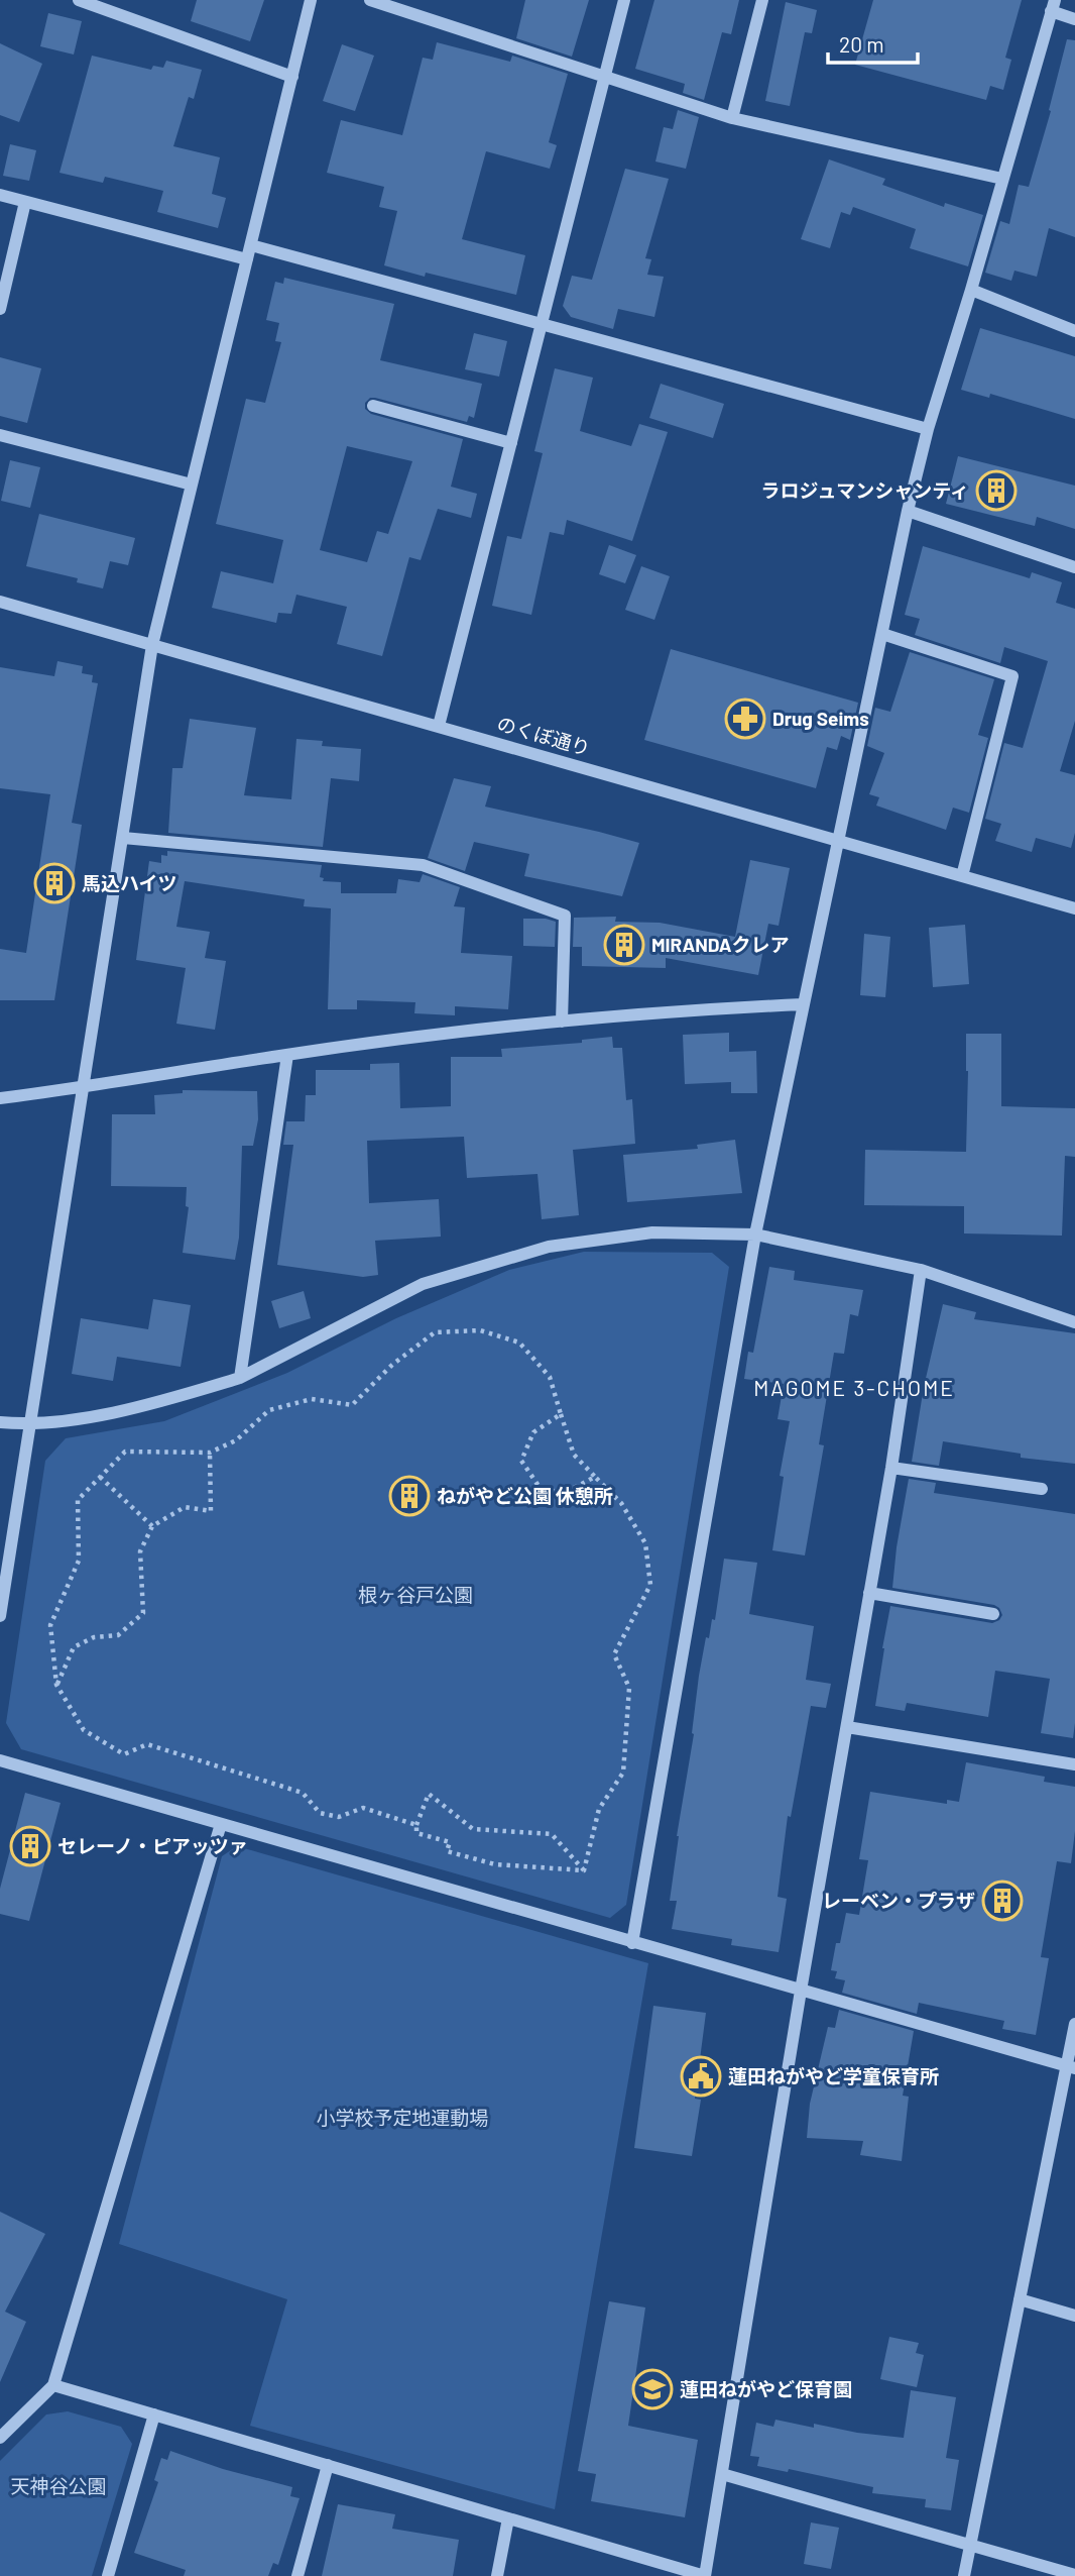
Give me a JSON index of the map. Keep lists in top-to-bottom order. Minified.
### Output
{"streets":{"street":["のくぼ通り"]},"districts":["MAGOME 3-CHOME"],"parks":["根ヶ谷戸公園","小学校予定地運動場","天神谷公園"],"places":{"building":["ラロジュマンシャンティ","馬込ハイツ","MIRANDAクレア","ねがやど公園 休憩所","セレーノ・ピアッツァ","レーベン・プラザ"],"pharmacy":["Drug Seims"],"public building":["蓮田ねがやど学童保育所"],"school or university":["蓮田ねがやど保育園"]},"scale_bar":"20 m"}
